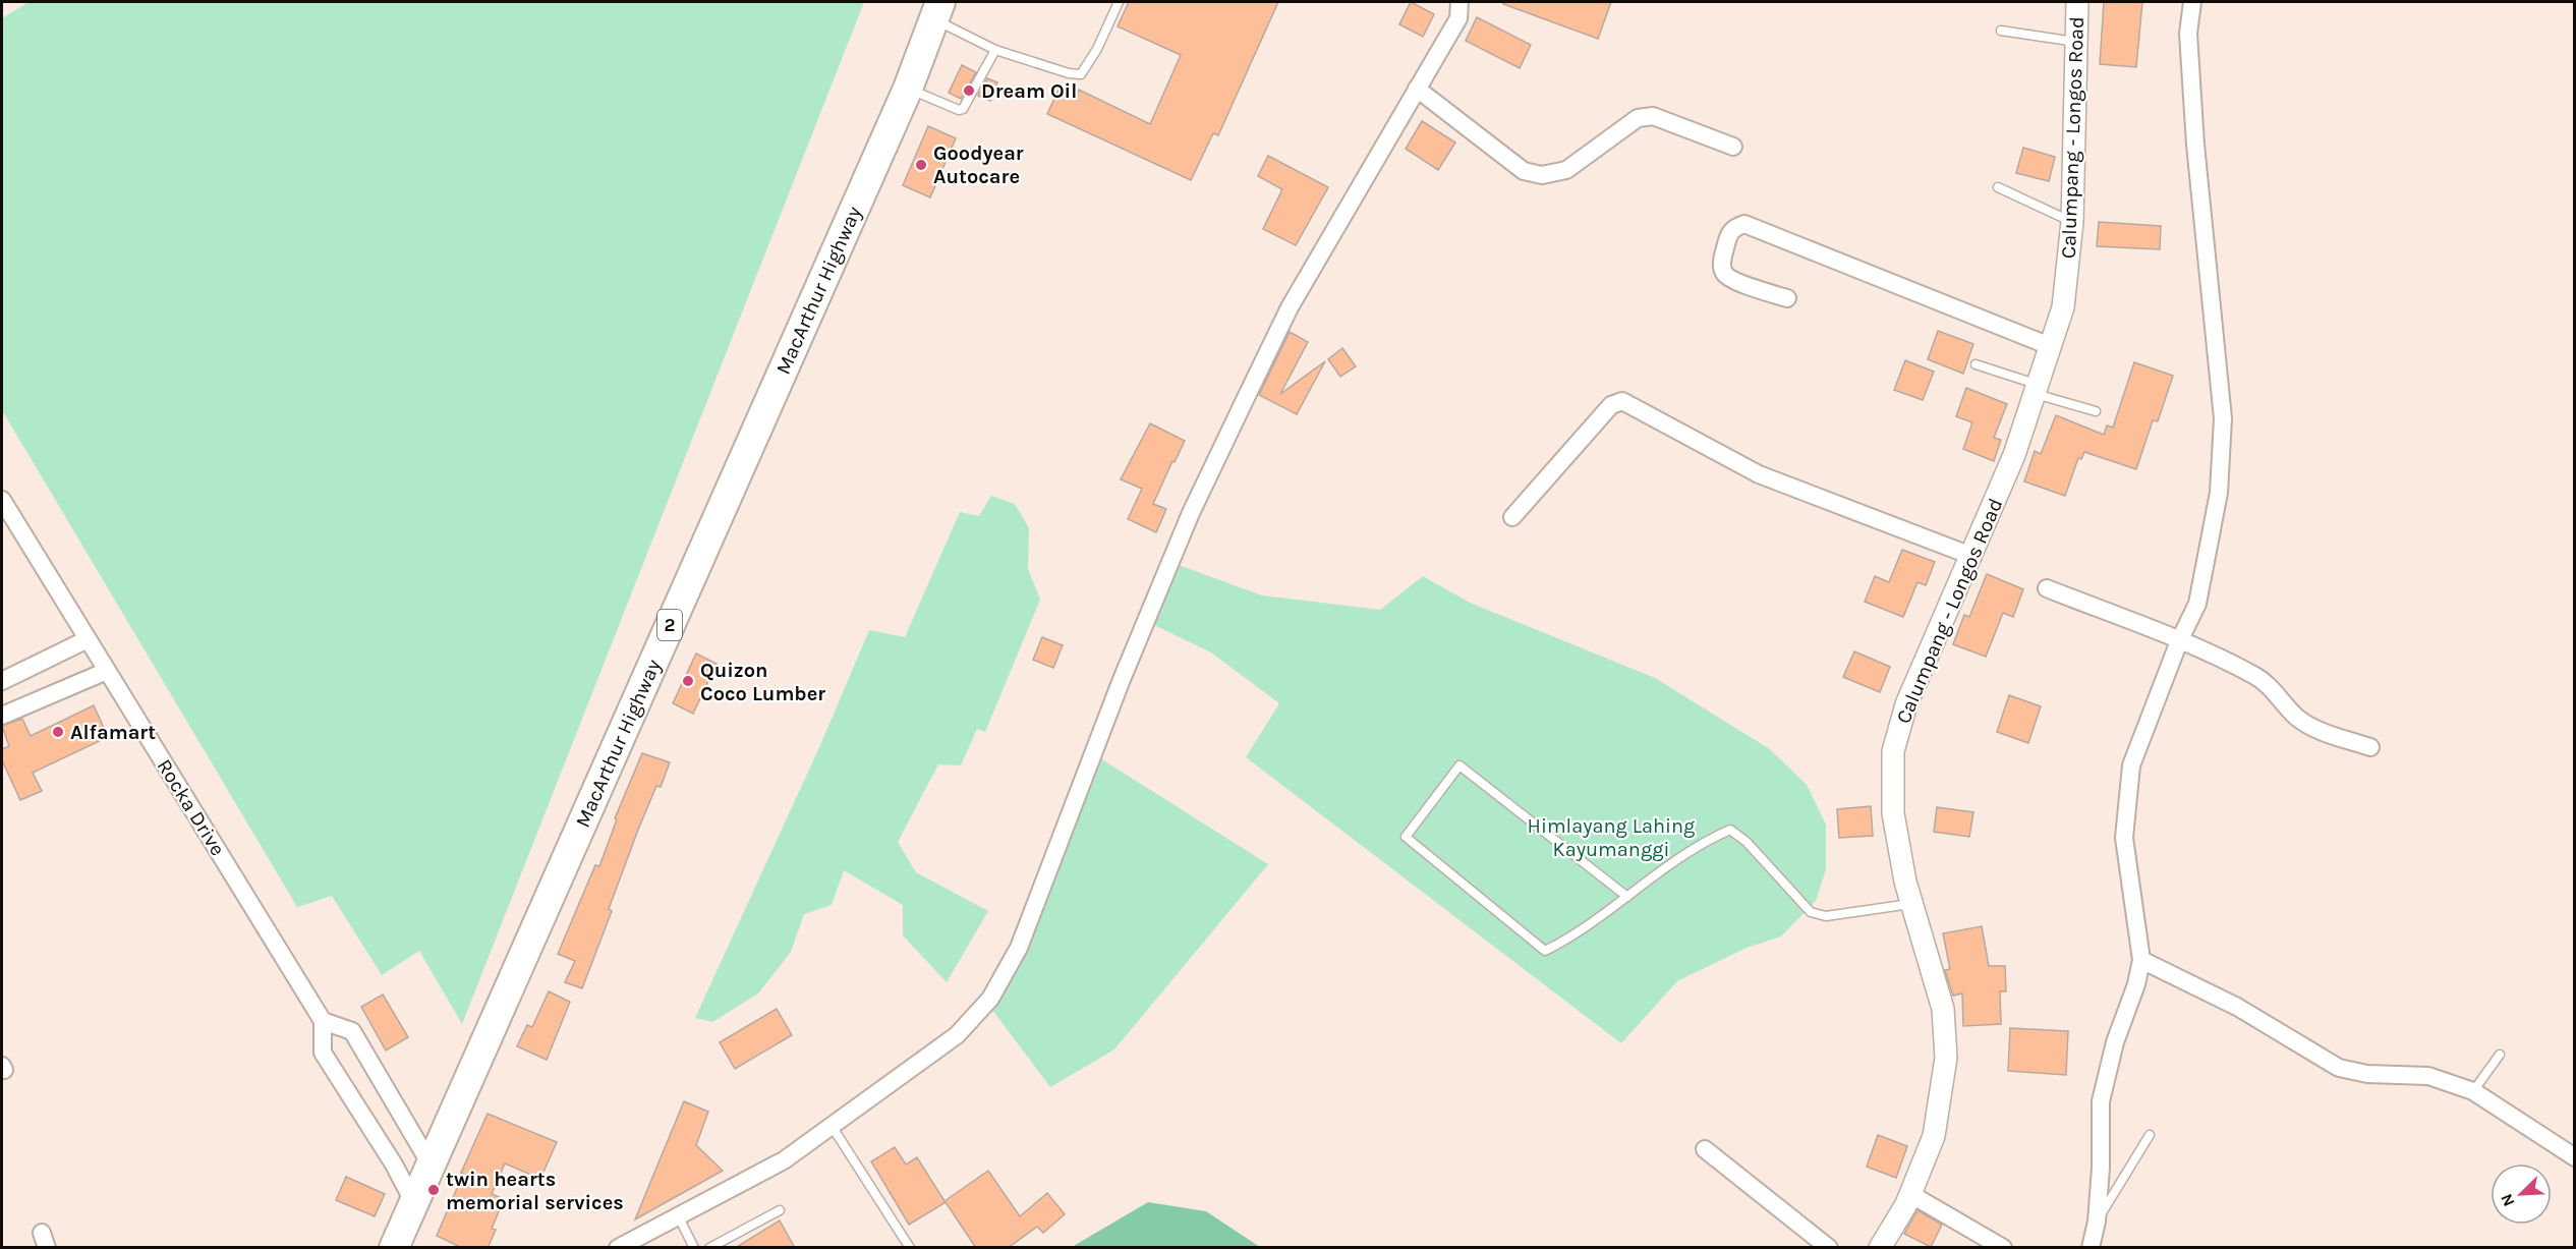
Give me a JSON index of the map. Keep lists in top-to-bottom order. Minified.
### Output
{"streets":{"highway":["MacArthur Highway","2"],"street":["Calumpang - Longos Road","Rocka Drive"]},"parks":["Himlayang Lahing Kayumanggi"],"places":["Dream Oil","Goodyear Autocare","Quizon Coco Lumber","Alfamart","twin hearts memorial services"],"north":"bottom left"}
